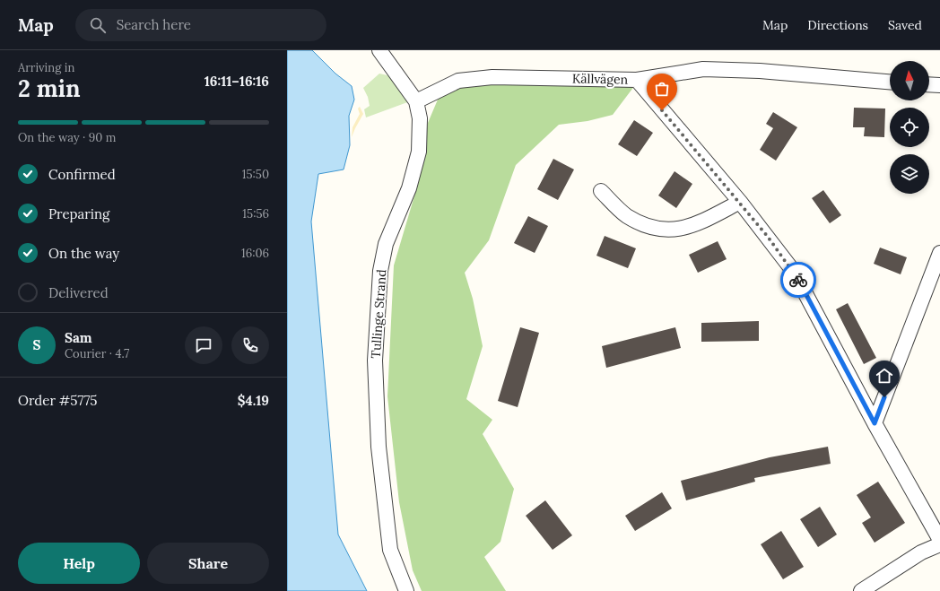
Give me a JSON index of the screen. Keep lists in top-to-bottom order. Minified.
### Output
{"streets":{"street":["Källvägen","Tullinge Strand"]},"crossings":[["Källvägen","Tullinge Strand"]],"north":"top","page":{"header":"Map","search":"Search here","nav":["Map","Directions","Saved"],"heading":["2 min","Arriving in","16:11–16:16"],"panel":["Sam","Courier · 4.7","Order #5775","$4.19"],"bar":"On the way · 90 m","list":[["Confirmed","15:50"],["Preparing","15:56"],["On the way","16:06"],"Delivered"],"round":"S","buttons":["Help","Share"]}}
